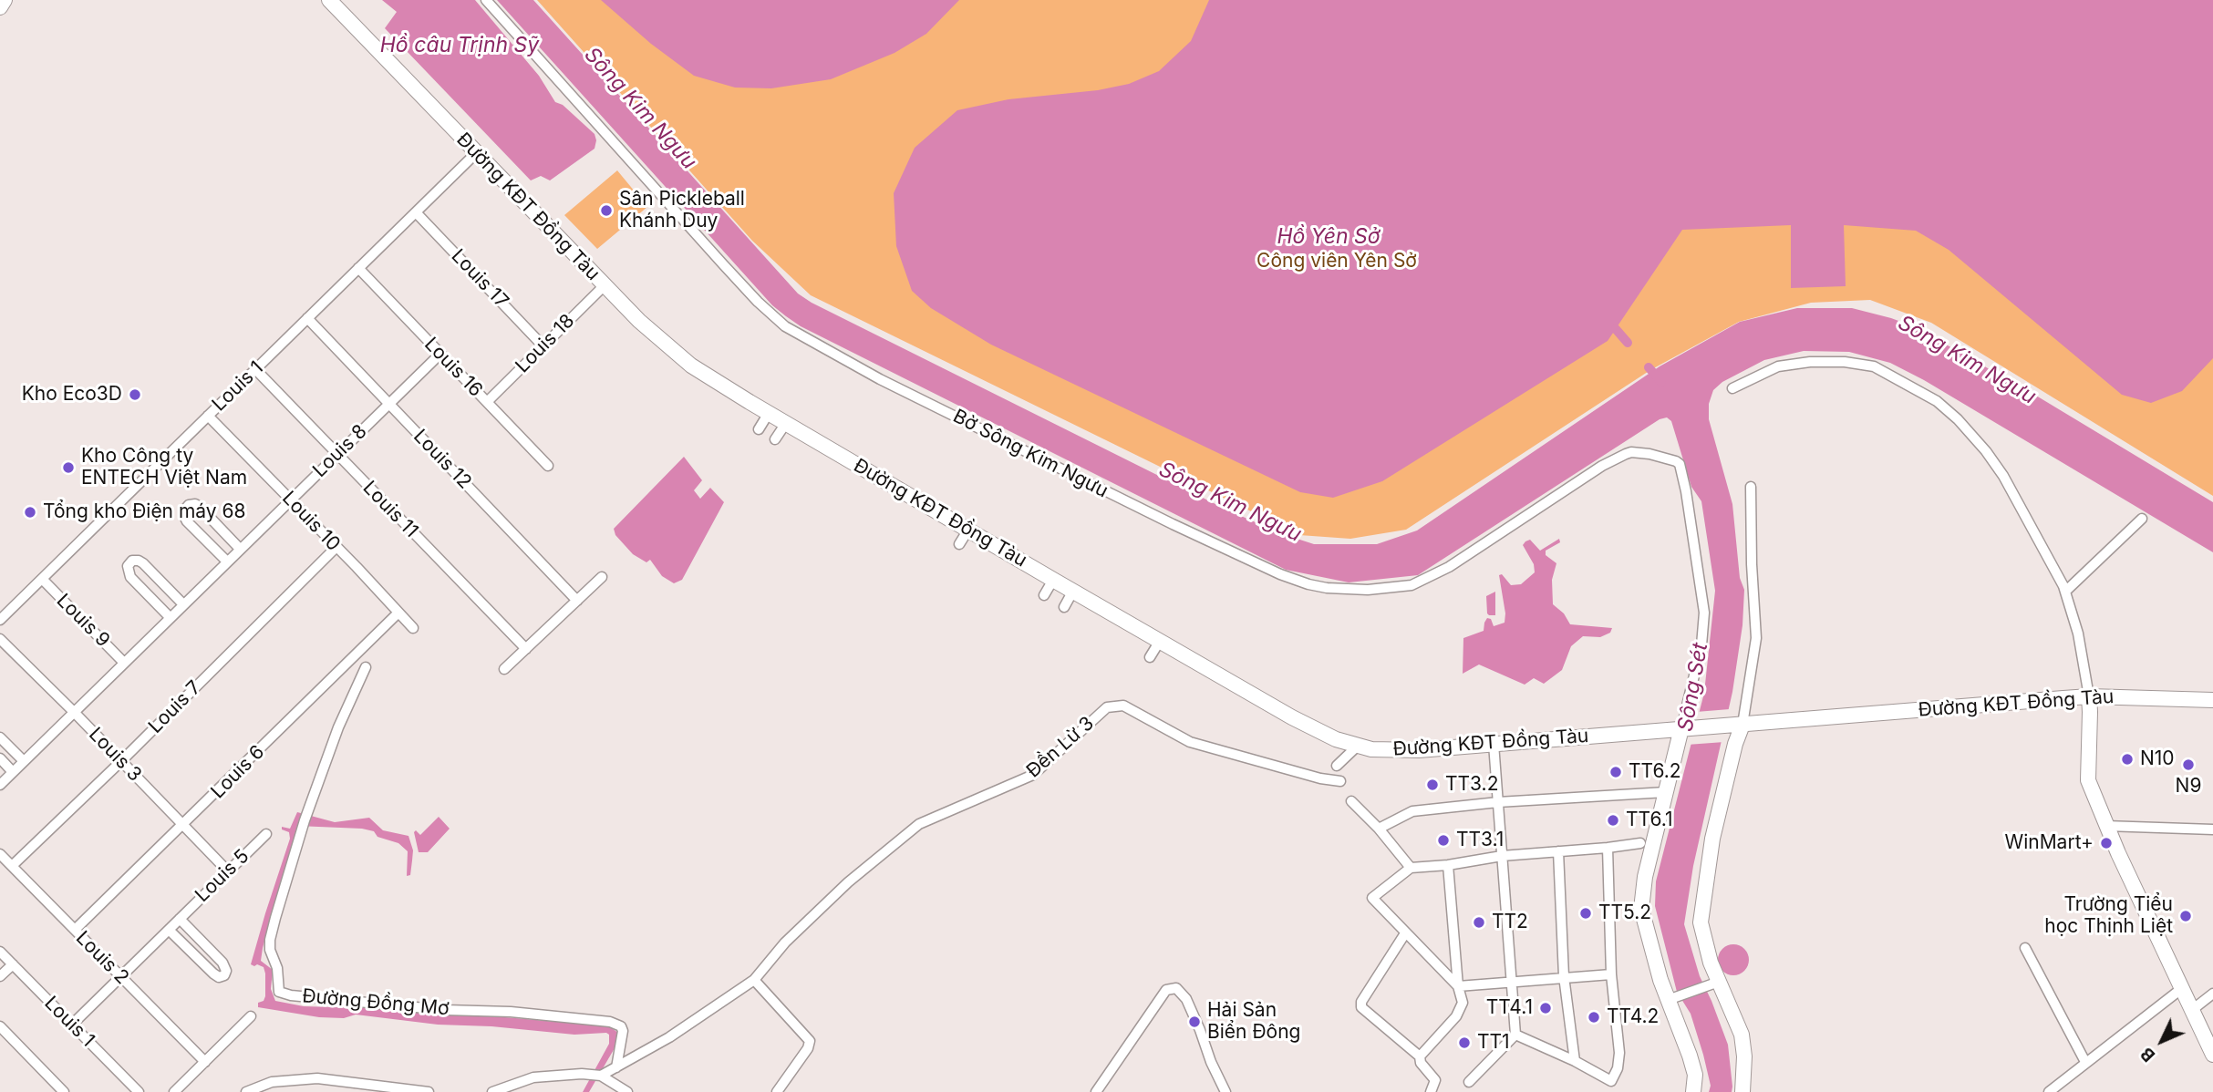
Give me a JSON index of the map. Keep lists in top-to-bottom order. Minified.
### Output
{"streets":{"main road":["Đường KĐT Đồng Tàu"],"street":["Louis 17","Louis 18","Louis 16","Louis 1","Louis 8","Bờ Sông Kim Ngưu","Louis 12","Louis 11","Louis 10","Louis 9","Louis 7","Đền Lừ 3","Louis 3","Louis 6","Louis 5","Louis 2","Đường Đồng Mơ"]},"crossings":[["Đường KĐT Đồng Tàu","Louis 18"],["Đường KĐT Đồng Tàu","Louis 1"],["Đường KĐT Đồng Tàu","Bờ Sông Kim Ngưu"],["Louis 17","Louis 18"],["Louis 17","Louis 1"],["Louis 18","Louis 16"],["Louis 16","Louis 1"],["Louis 16","Louis 8"],["Louis 1","Louis 12"],["Louis 1","Louis 11"],["Louis 1","Louis 10"],["Louis 1","Louis 9"],["Louis 1","Louis 5"],["Louis 8","Louis 12"],["Louis 8","Louis 11"],["Louis 8","Louis 10"],["Louis 8","Louis 9"],["Louis 8","Louis 3"],["Louis 10","Louis 7"],["Louis 10","Louis 6"],["Louis 7","Louis 3"],["Louis 7","Louis 2"],["Đền Lừ 3","Đường Đồng Mơ"],["Louis 3","Louis 6"],["Louis 3","Louis 5"],["Louis 6","Louis 2"],["Louis 5","Louis 2"]],"water":["Hồ câu Trịnh Sỹ","Sông Kim Ngưu","Hồ Yên Sở","Sông Sét"],"parks":["Công viên Yên Sở"],"places":["Sân Pickleball Khánh Duy","Kho Eco3D","Kho Công ty ENTECH Việt Nam","Tổng kho Điện máy 68","N10","N9","TT6.2","TT3.2","TT6.1","TT3.1","WinMart+","TT5.2","Trường Tiểu học Thịnh Liệt","TT2","TT4.1","TT4.2","Hải Sản Biển Đông","TT1"],"north":"bottom left"}
